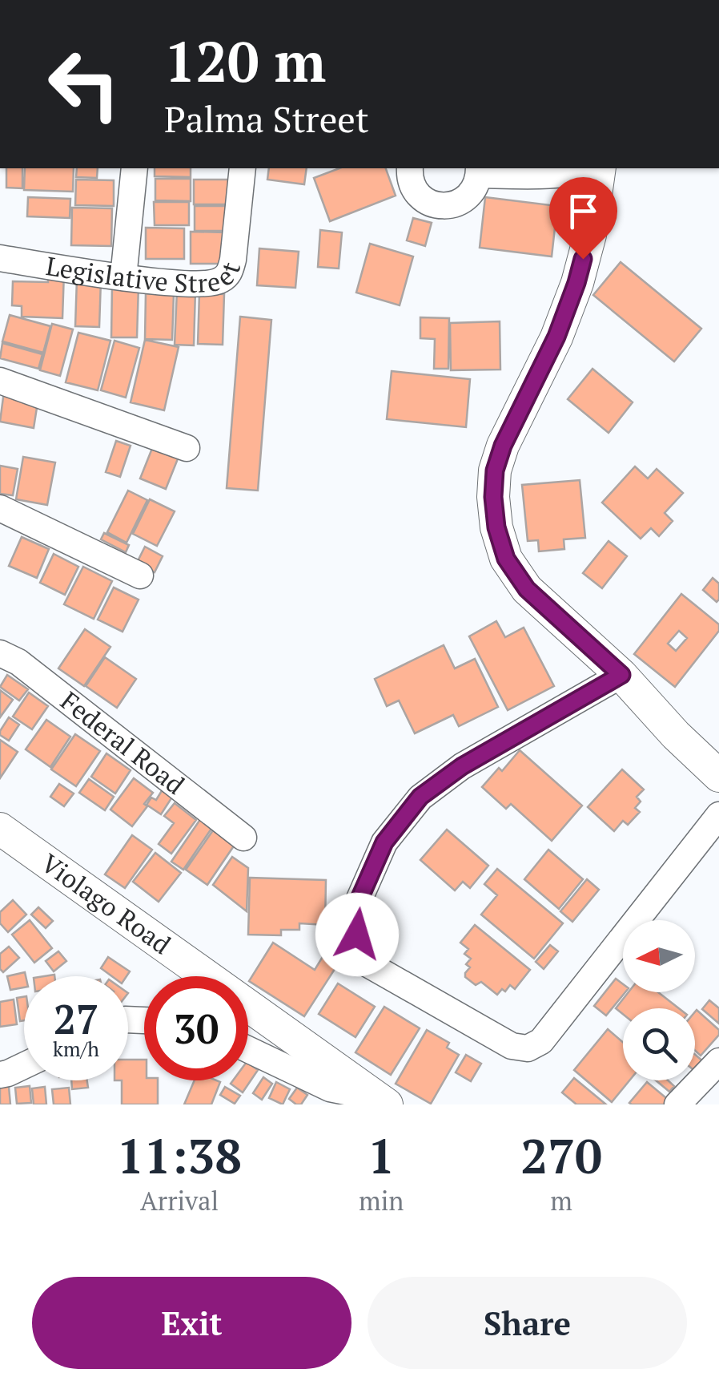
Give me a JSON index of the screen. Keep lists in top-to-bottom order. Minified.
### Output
{"streets":{"street":["Legislative Street","Federal Road","Violago Road"]},"north":"left","page":{"turn":["120 m","Palma Street"],"speed":"27 km/h","limit":"30","eta":["11:38","Arrival","1","min","270","m"],"buttons":["Exit","Share"]}}
